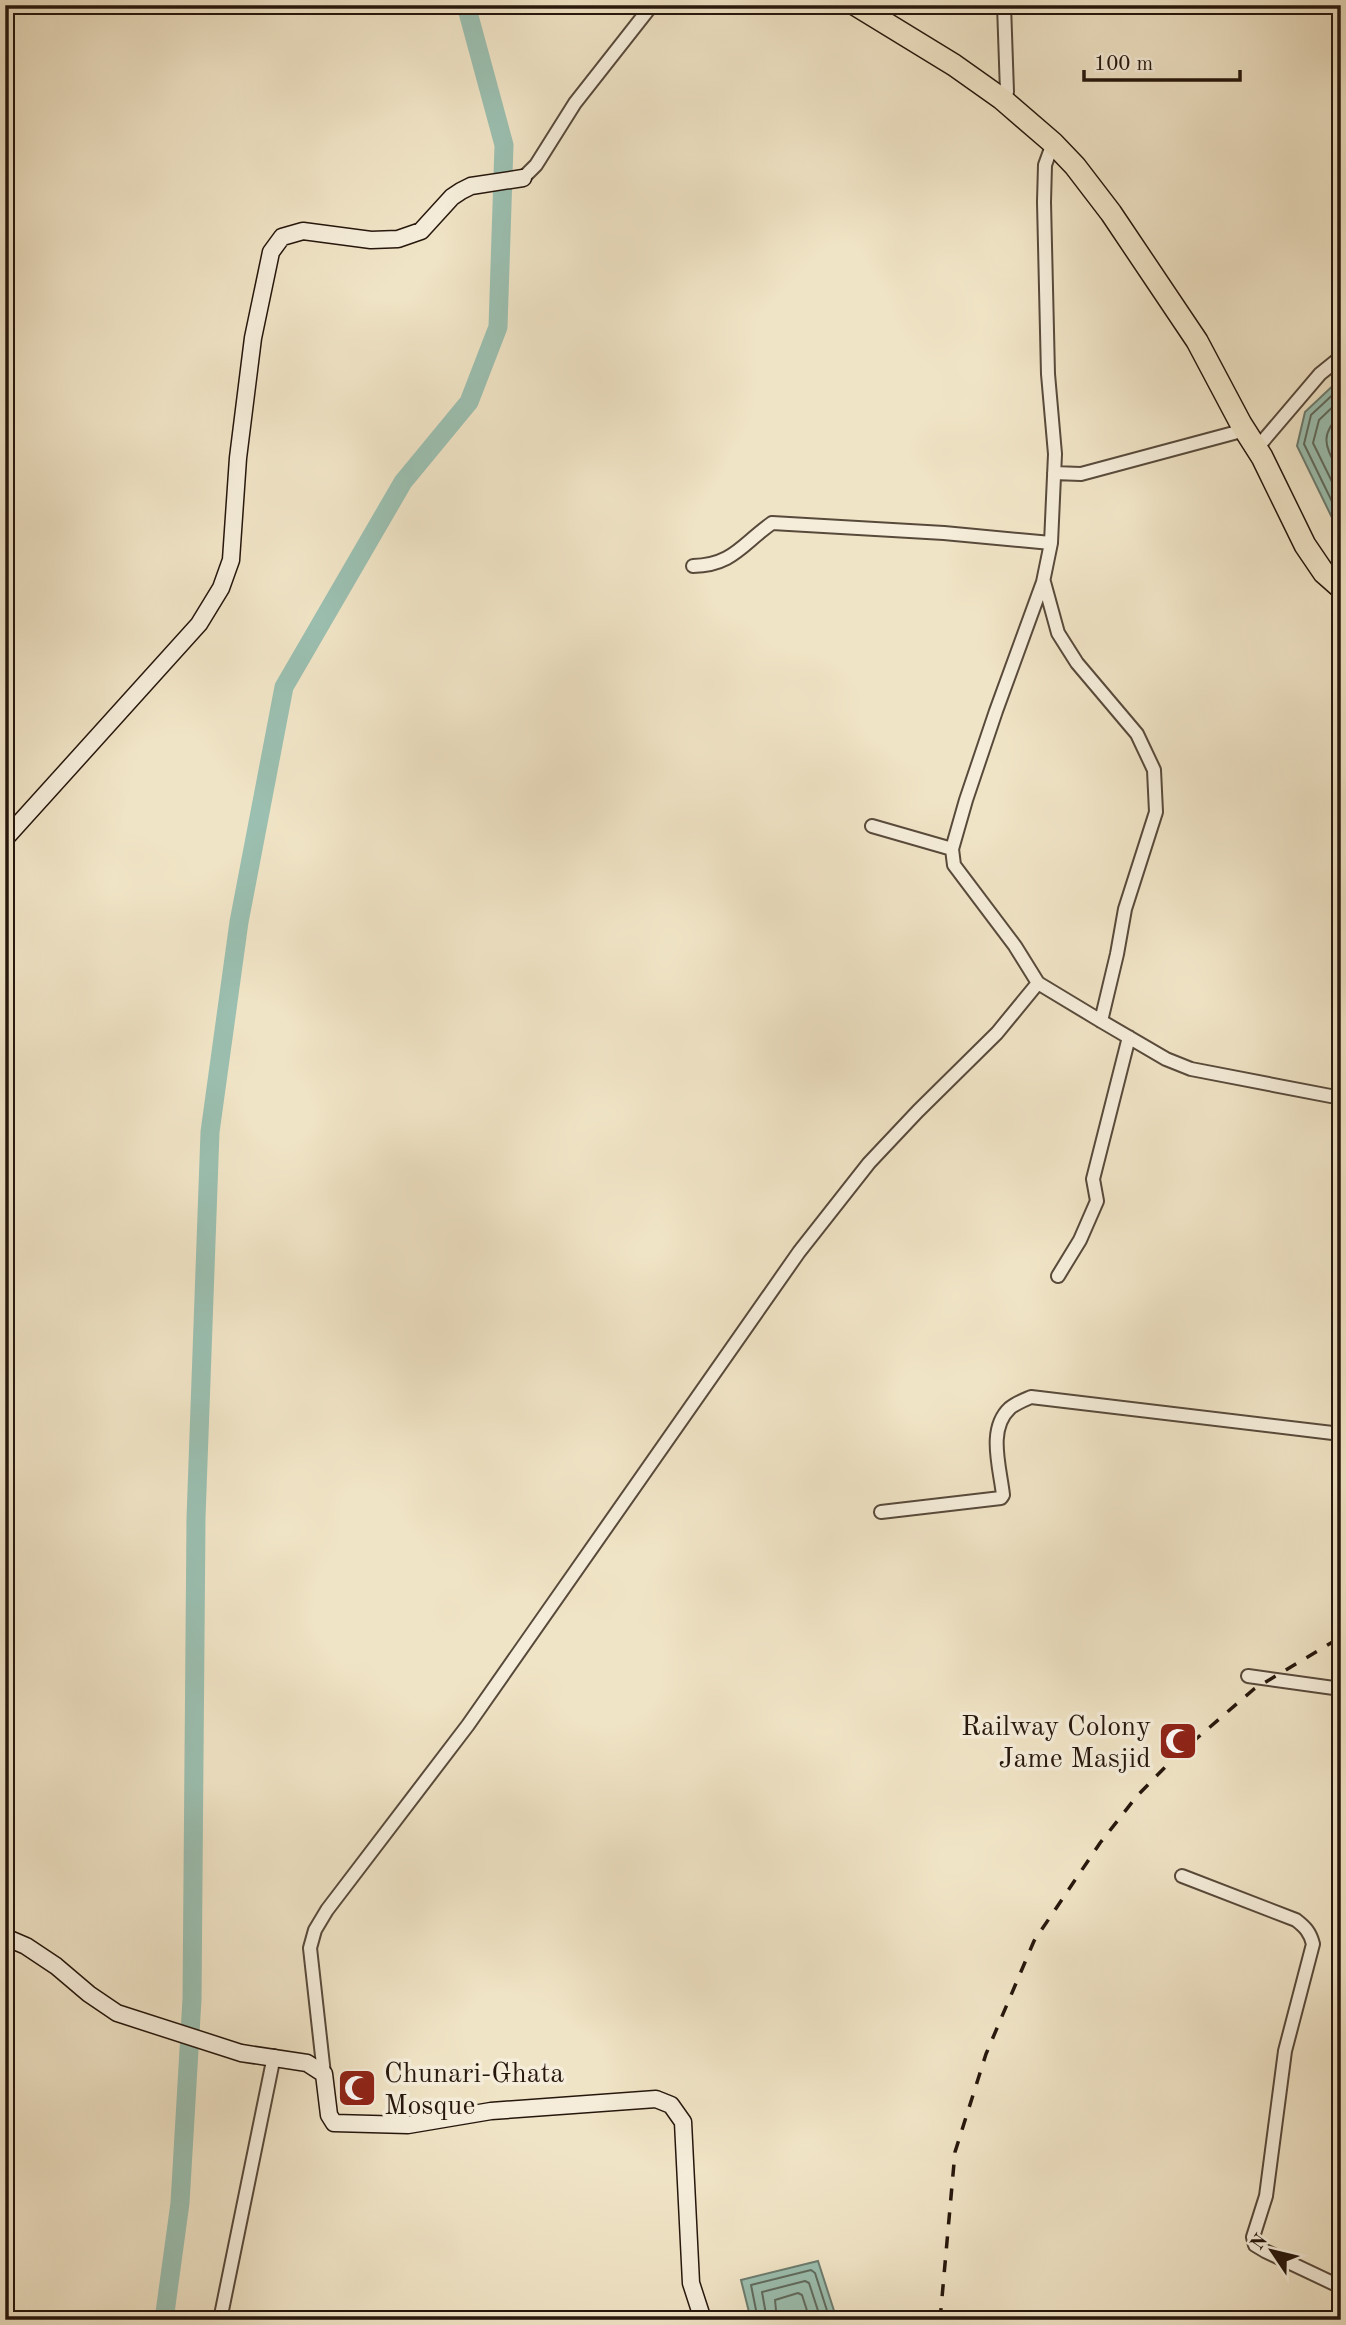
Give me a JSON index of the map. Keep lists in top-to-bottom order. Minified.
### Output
{"places":{"mosque":["Railway Colony Jame Masjid","Chunari-Ghata Mosque"]},"scale_bar":"100 m","north":"top left"}
